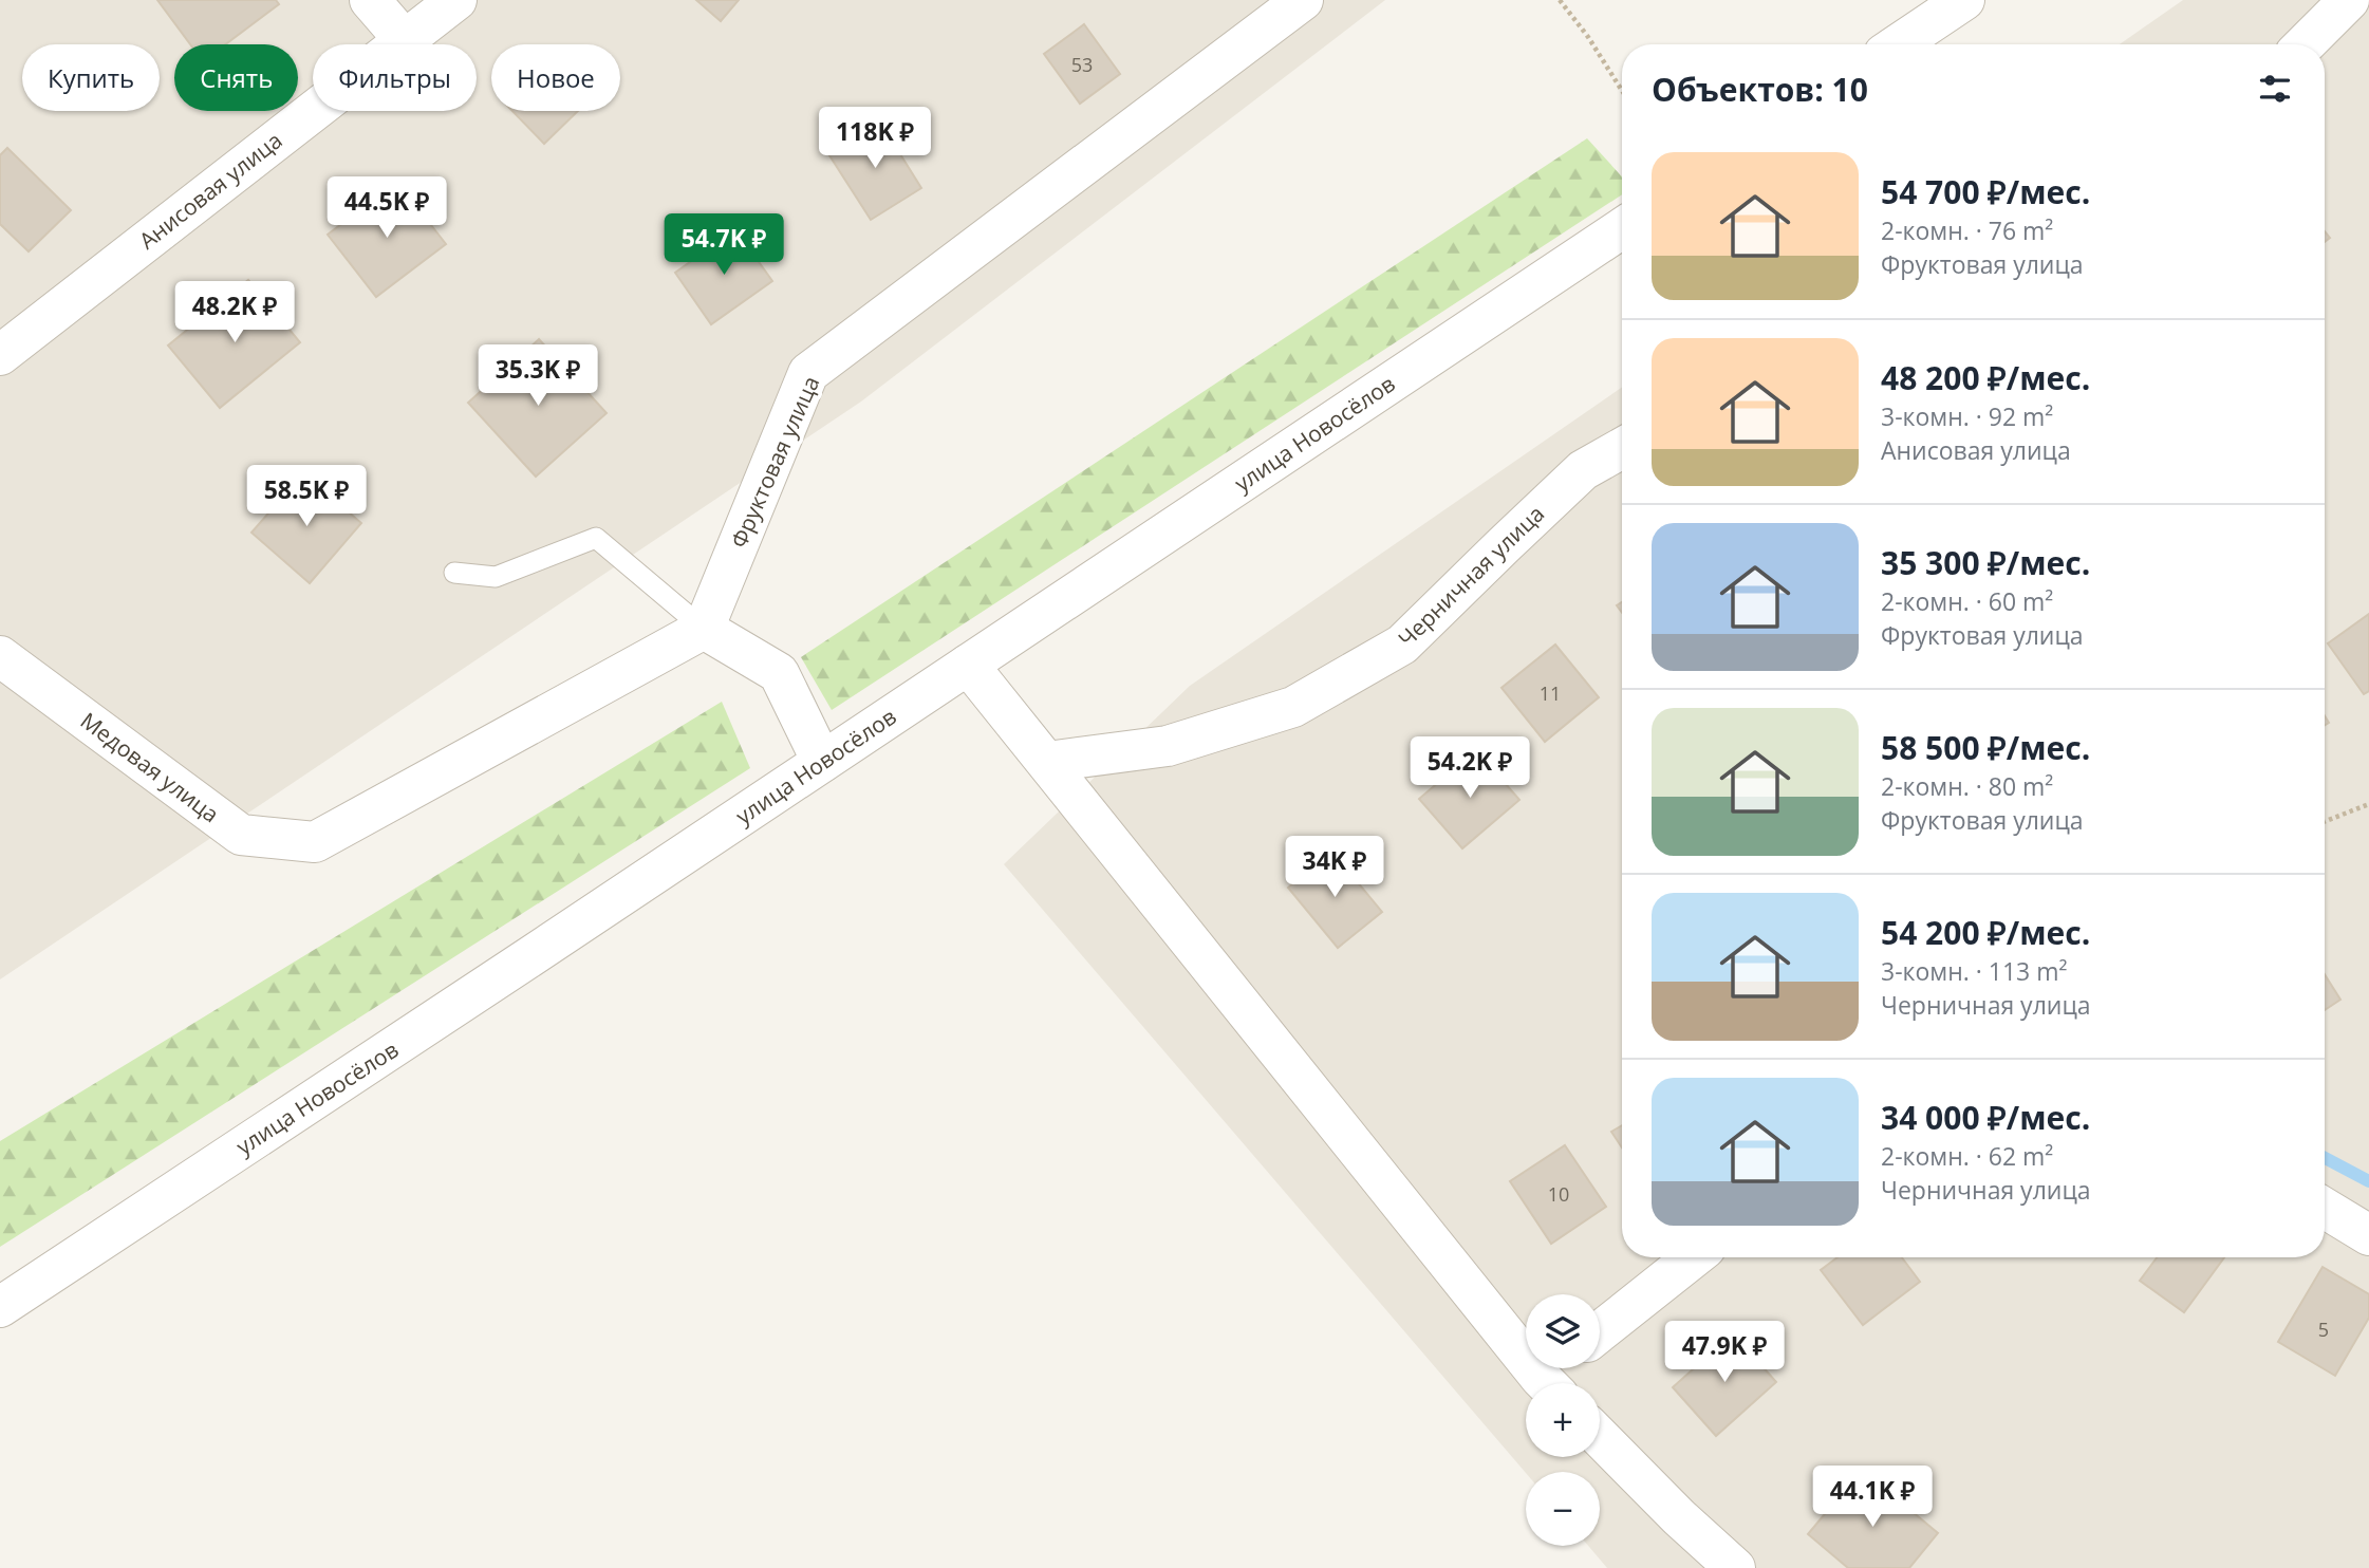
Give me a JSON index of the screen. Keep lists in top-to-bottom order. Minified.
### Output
{"streets":{"street":["Анисовая улица","улица Новосёлов","Фруктовая улица","Черничная улица","Медовая улица"]},"crossings":[["Фруктовая улица","Медовая улица"]],"house_numbers":["53","11","10","5"],"page":{"chip":["Купить","Снять","Фильтры","Новое"],"heading":"Объектов: 10","price":["118K ₽","44.5K ₽","54.7K ₽","48.2K ₽","35.3K ₽","58.5K ₽","54.2K ₽","34K ₽","47.9K ₽","44.1K ₽"],"list":[{"name":"54 700 ₽/мес.","note":"2-комн. · 76 m² · Фруктовая улица"},{"name":"48 200 ₽/мес.","note":"3-комн. · 92 m² · Анисовая улица"},{"name":"35 300 ₽/мес.","note":"2-комн. · 60 m² · Фруктовая улица"},{"name":"58 500 ₽/мес.","note":"2-комн. · 80 m² · Фруктовая улица"},{"name":"54 200 ₽/мес.","note":"3-комн. · 113 m² · Черничная улица"},{"name":"34 000 ₽/мес.","note":"2-комн. · 62 m² · Черничная улица"}],"map_buttons":["+","−"]}}
